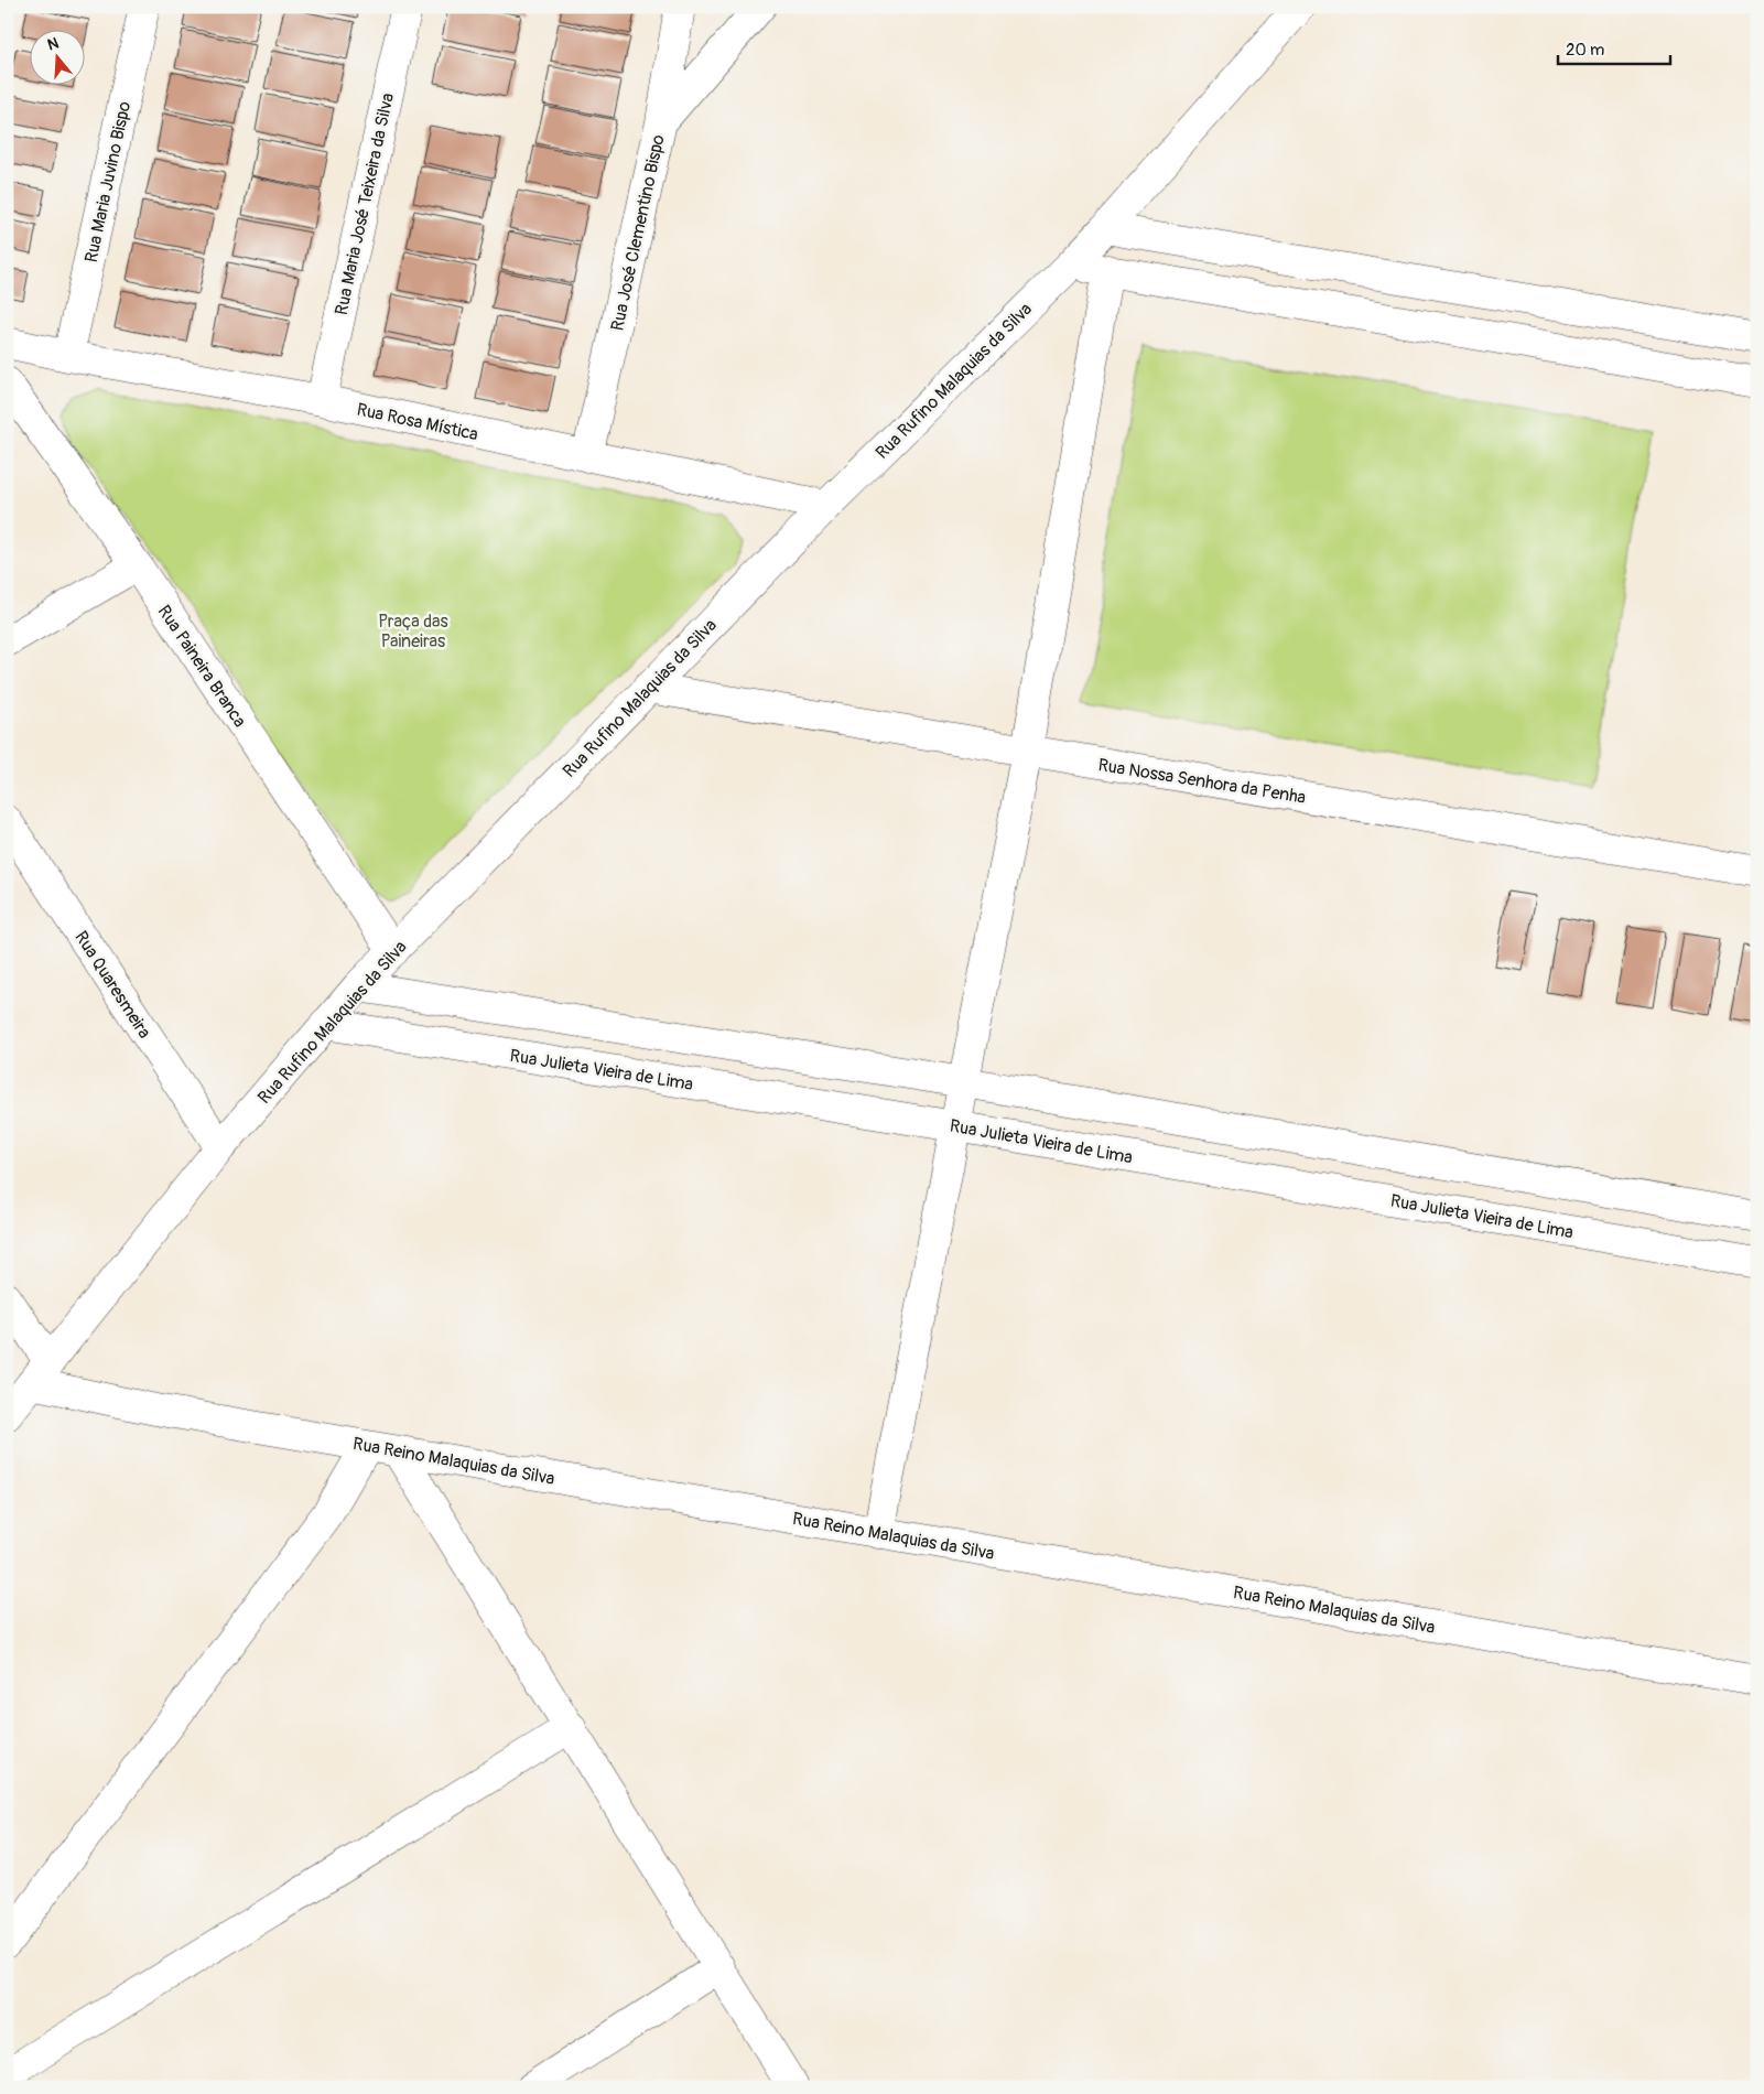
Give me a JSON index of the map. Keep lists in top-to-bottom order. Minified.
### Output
{"streets":{"street":["Rua Maria Juvino Bispo","Rua Maria José Teixeira da Silva","Rua José Clementino Bispo","Rua Rufino Malaquias da Silva","Rua Rosa Mística","Rua Paineira Branca","Rua Nossa Senhora da Penha","Rua Quaresmeira","Rua Julieta Vieira de Lima","Rua Reino Malaquias da Silva"]},"crossings":[["Rua Maria Juvino Bispo","Rua Rosa Mística"],["Rua Maria José Teixeira da Silva","Rua Rosa Mística"],["Rua José Clementino Bispo","Rua Rosa Mística"],["Rua Rufino Malaquias da Silva","Rua Rosa Mística"],["Rua Rufino Malaquias da Silva","Rua Paineira Branca"],["Rua Rufino Malaquias da Silva","Rua Nossa Senhora da Penha"],["Rua Rufino Malaquias da Silva","Rua Quaresmeira"],["Rua Rufino Malaquias da Silva","Rua Julieta Vieira de Lima"],["Rua Rufino Malaquias da Silva","Rua Reino Malaquias da Silva"]],"parks":["Praça das Paineiras"],"scale_bar":"20 m","north":"top"}
